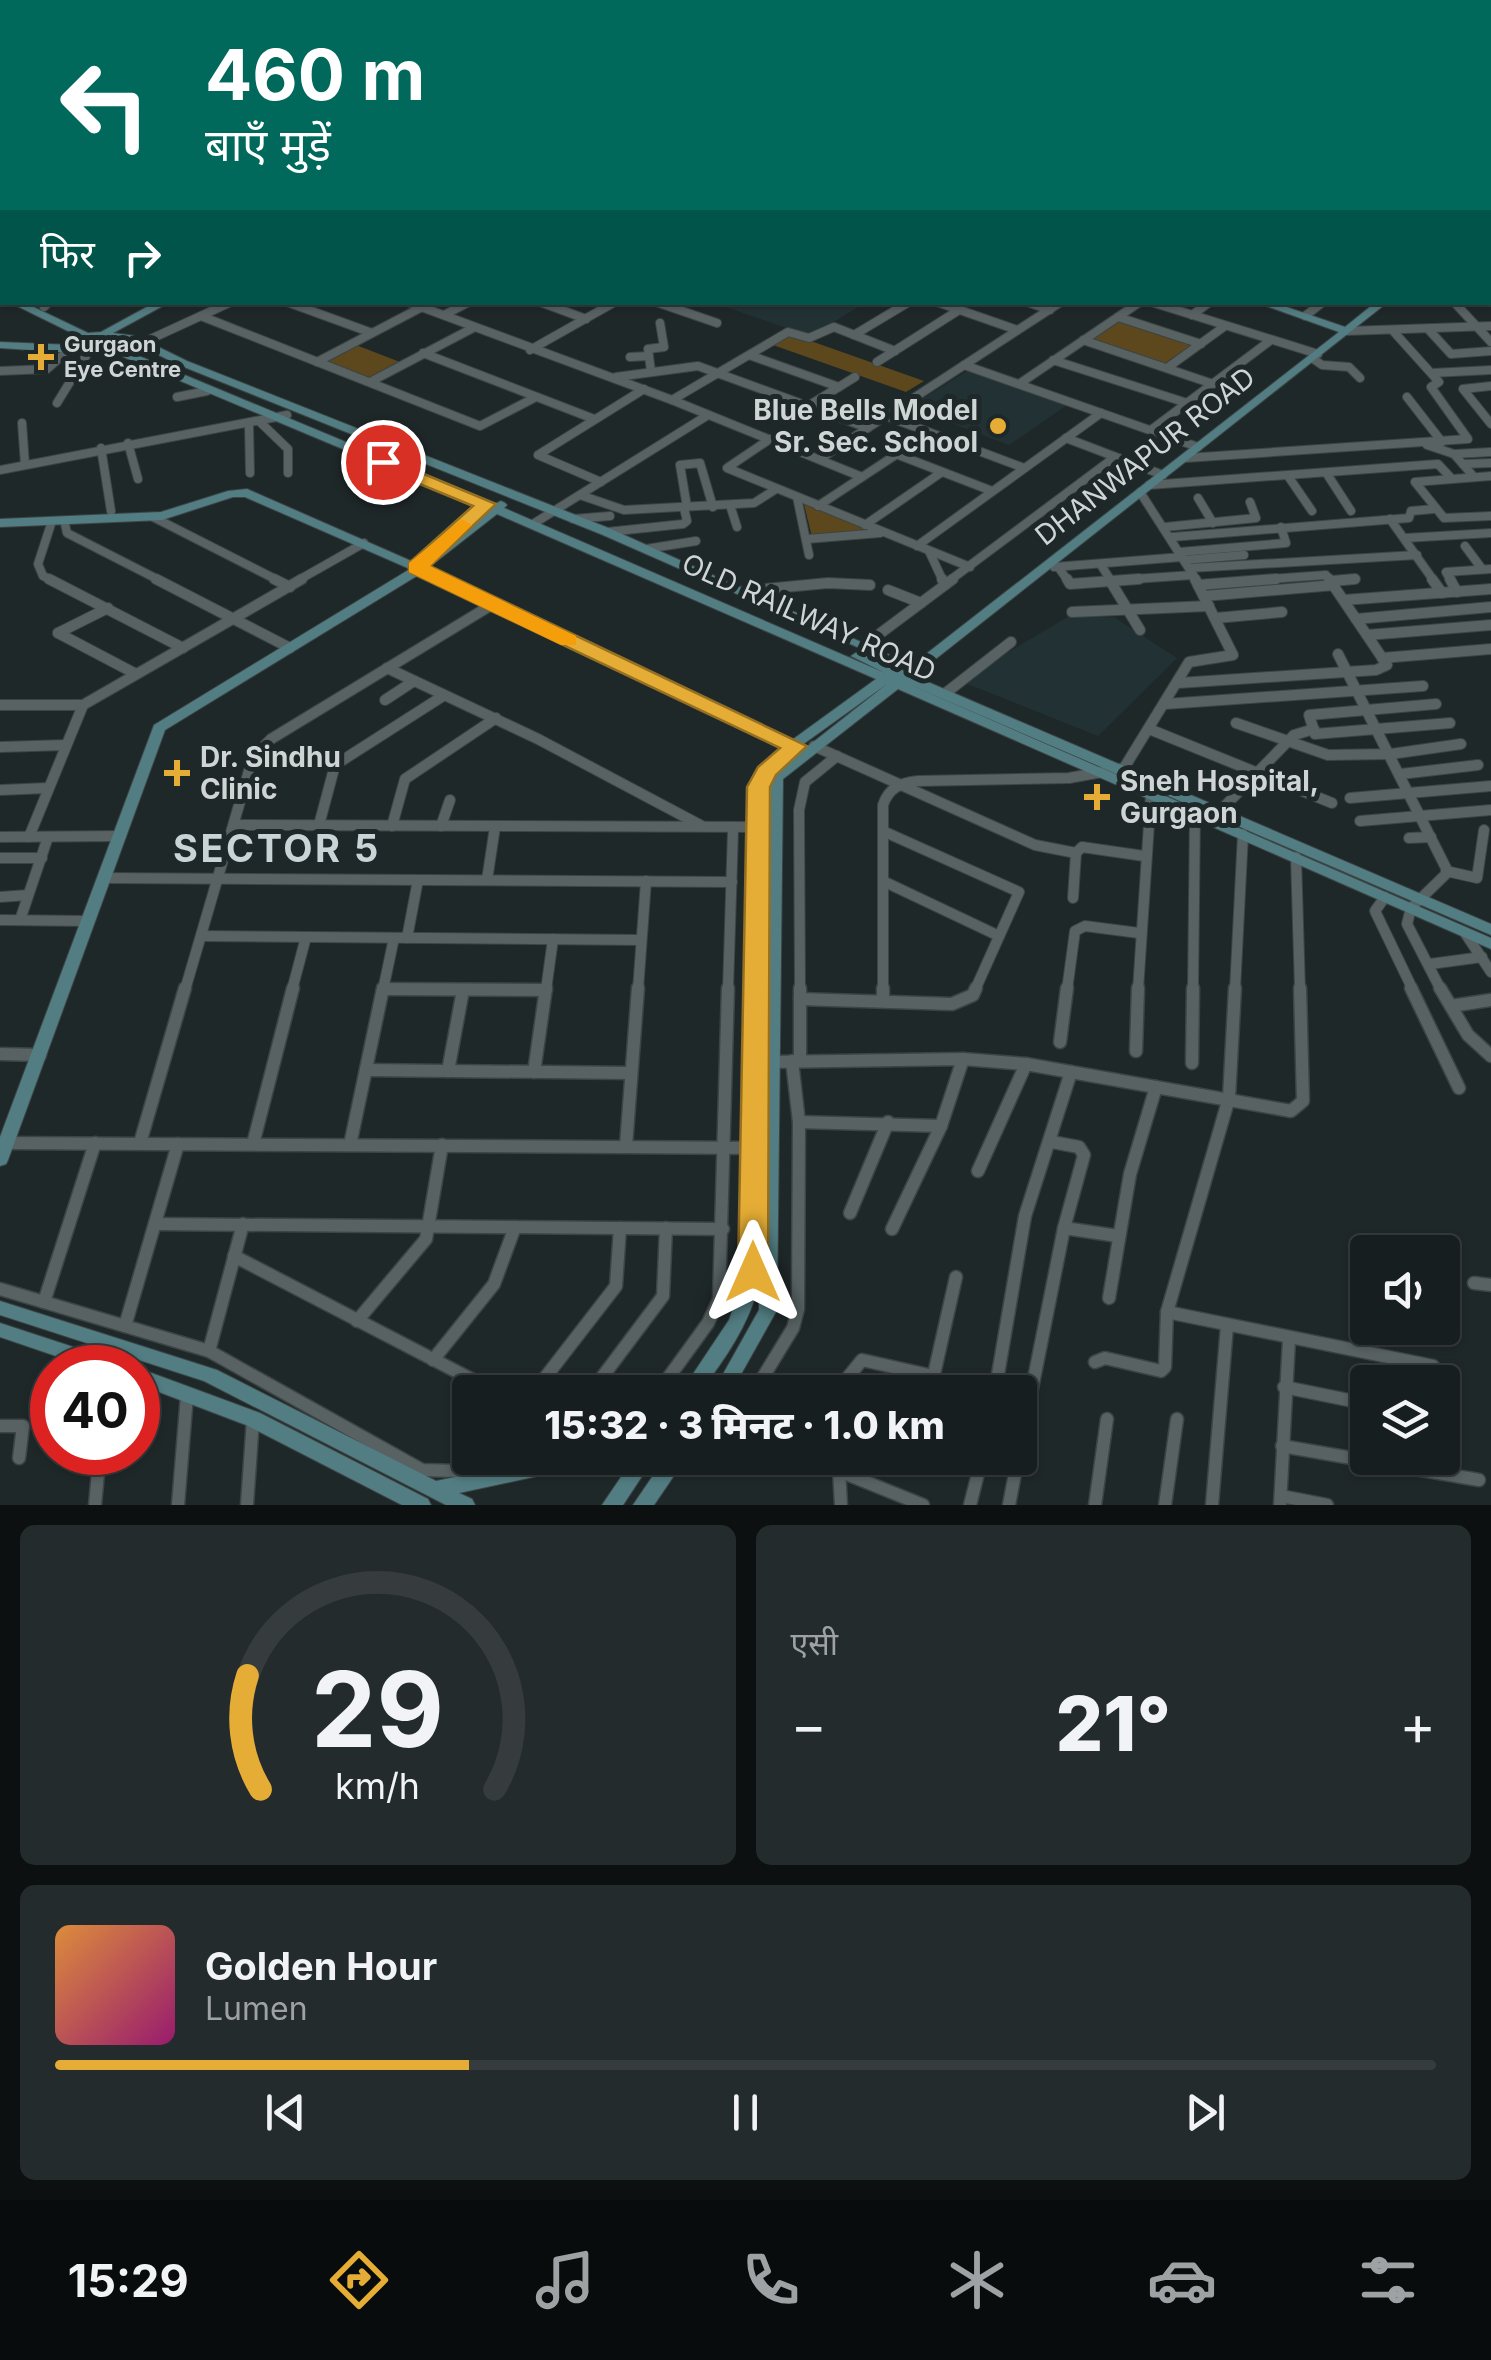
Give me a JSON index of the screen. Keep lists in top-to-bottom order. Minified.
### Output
{"streets":{"street":["DHANWAPUR ROAD","OLD RAILWAY ROAD"]},"crossings":[["DHANWAPUR ROAD","OLD RAILWAY ROAD"]],"districts":["SECTOR 5"],"places":{"health":["Gurgaon Eye Centre","Dr. Sindhu Clinic","Sneh Hospital, Gurgaon"],"other":["Blue Bells Model Sr. Sec. School"]},"page":{"turn":["460 m","बाएँ मुड़ें"],"then":"फिर","limit":"40","trip":"15:32 · 3 मिनट · 1.0 km","tile":"एसी","heat":["−","21°","+"],"song":["Golden Hour","Lumen"],"tabs":"15:29","gauge":["29","km/h"]}}
